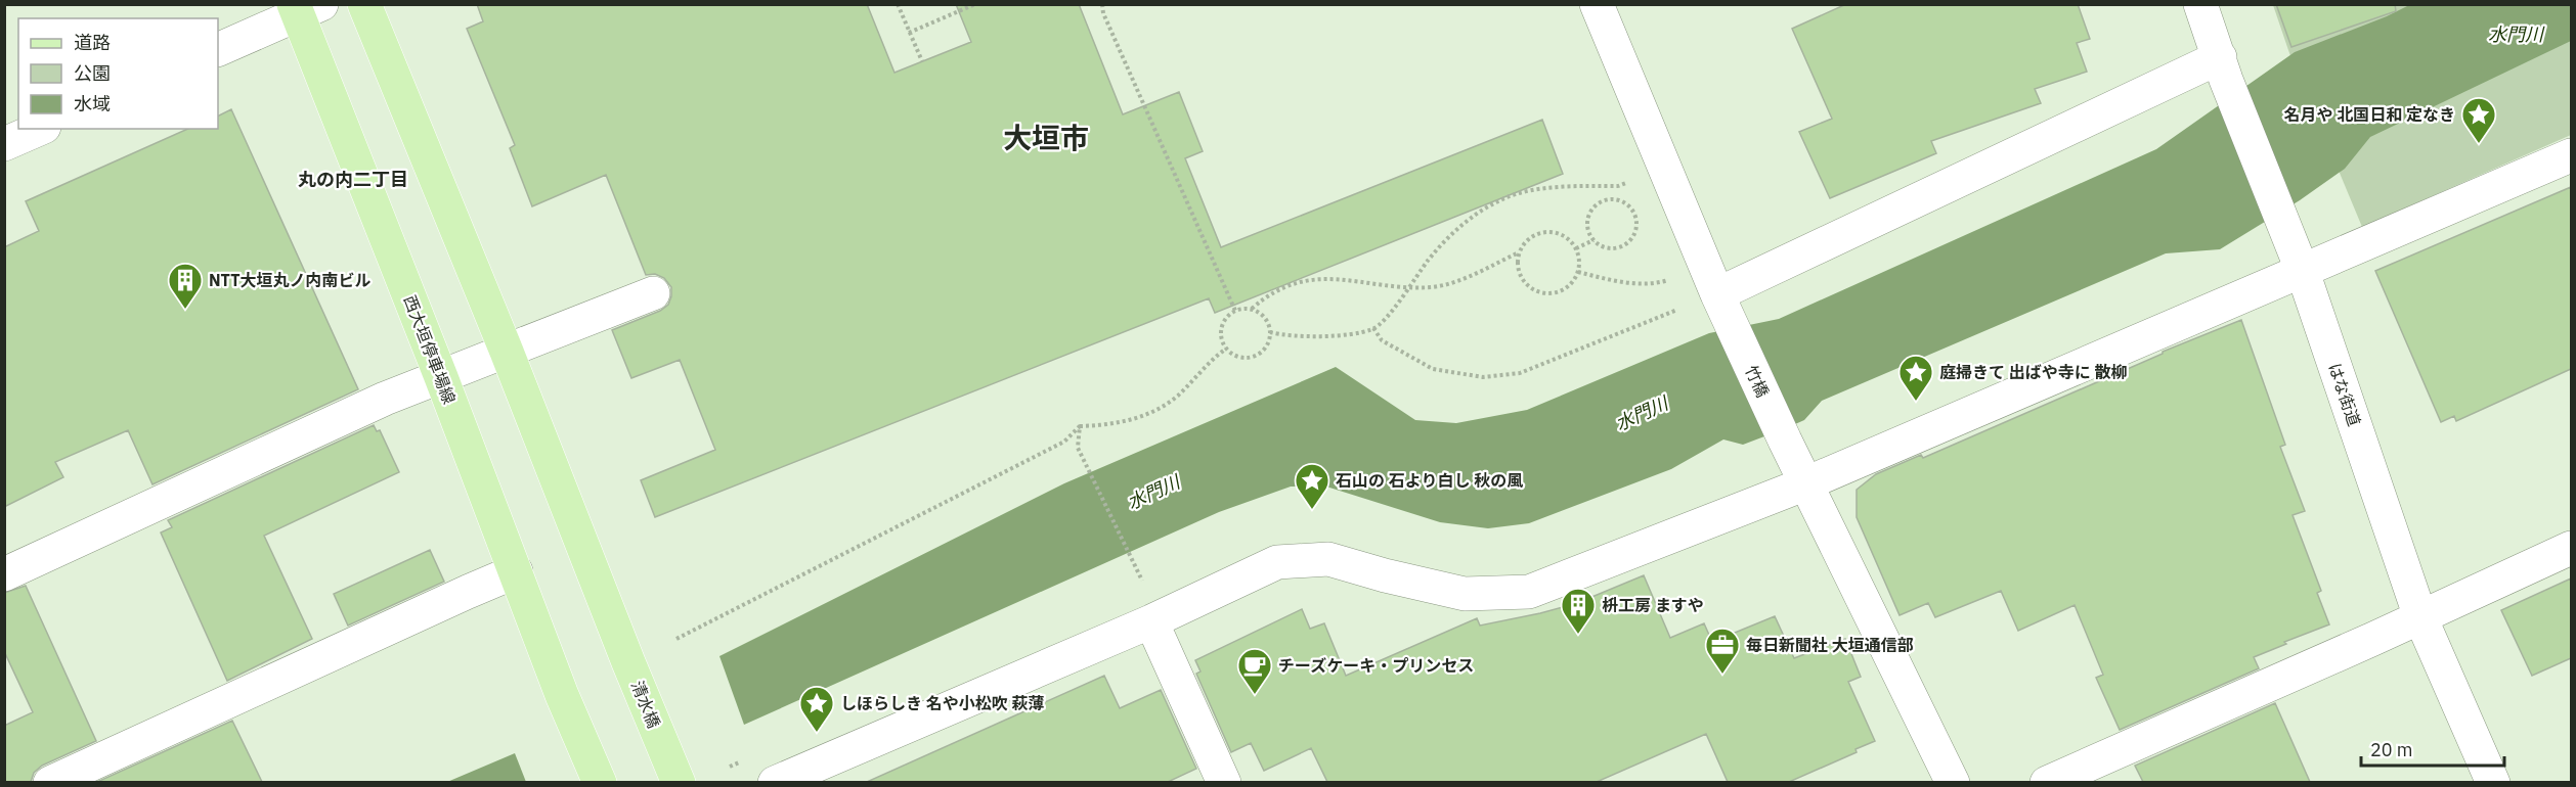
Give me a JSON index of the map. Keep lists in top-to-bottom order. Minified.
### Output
{"streets":{"main road":["西大垣停車場線","清水橋"],"street":["竹橋","はな街道"]},"districts":["大垣市","丸の内二丁目"],"water":["水門川"],"places":{"place":["名月や 北国日和 定なき","庭掃きて 出ばや寺に 散柳","石山の 石より白し 秋の風","しほらしき 名や小松吹 萩薄"],"building":["NTT大垣丸ノ内南ビル","枡工房 ますや"],"office":["毎日新聞社 大垣通信部"],"cafe":["チーズケーキ・プリンセス"]},"legend":["道路","公園","水域"],"scale_bar":"20 m"}
